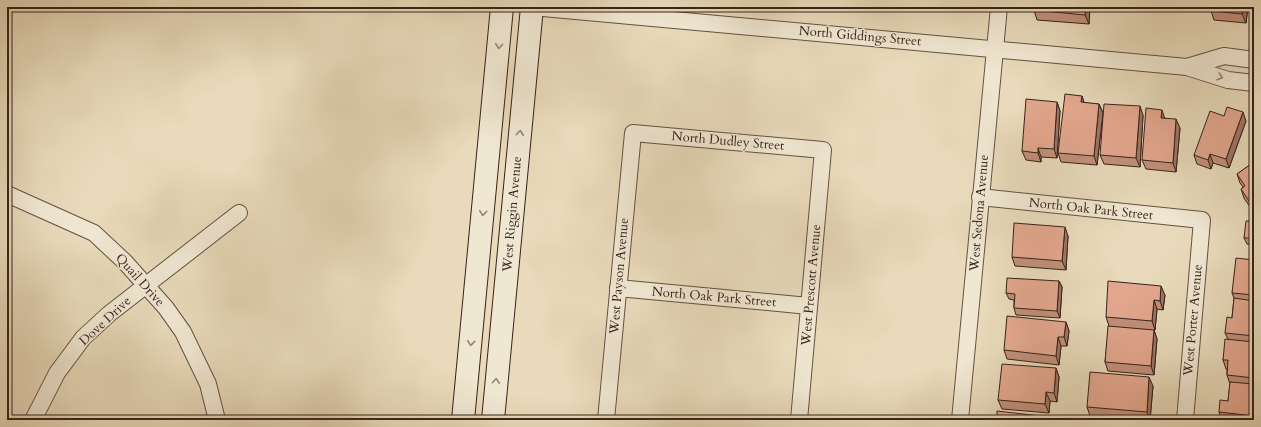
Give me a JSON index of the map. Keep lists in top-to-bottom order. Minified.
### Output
{"streets":{"main road":["West Riggin Avenue"],"street":["North Giddings Street","North Dudley Street","North Oak Park Street","West Sedona Avenue","West Payson Avenue","Quail Drive","West Prescott Avenue","West Porter Avenue","Dove Drive"]},"crossings":[["North Giddings Street","West Sedona Avenue"],["North Giddings Street","West Riggin Avenue"],["North Dudley Street","West Payson Avenue"],["North Dudley Street","West Prescott Avenue"],["North Oak Park Street","West Sedona Avenue"],["North Oak Park Street","West Payson Avenue"],["North Oak Park Street","West Prescott Avenue"],["North Oak Park Street","West Porter Avenue"],["Quail Drive","Dove Drive"]]}
